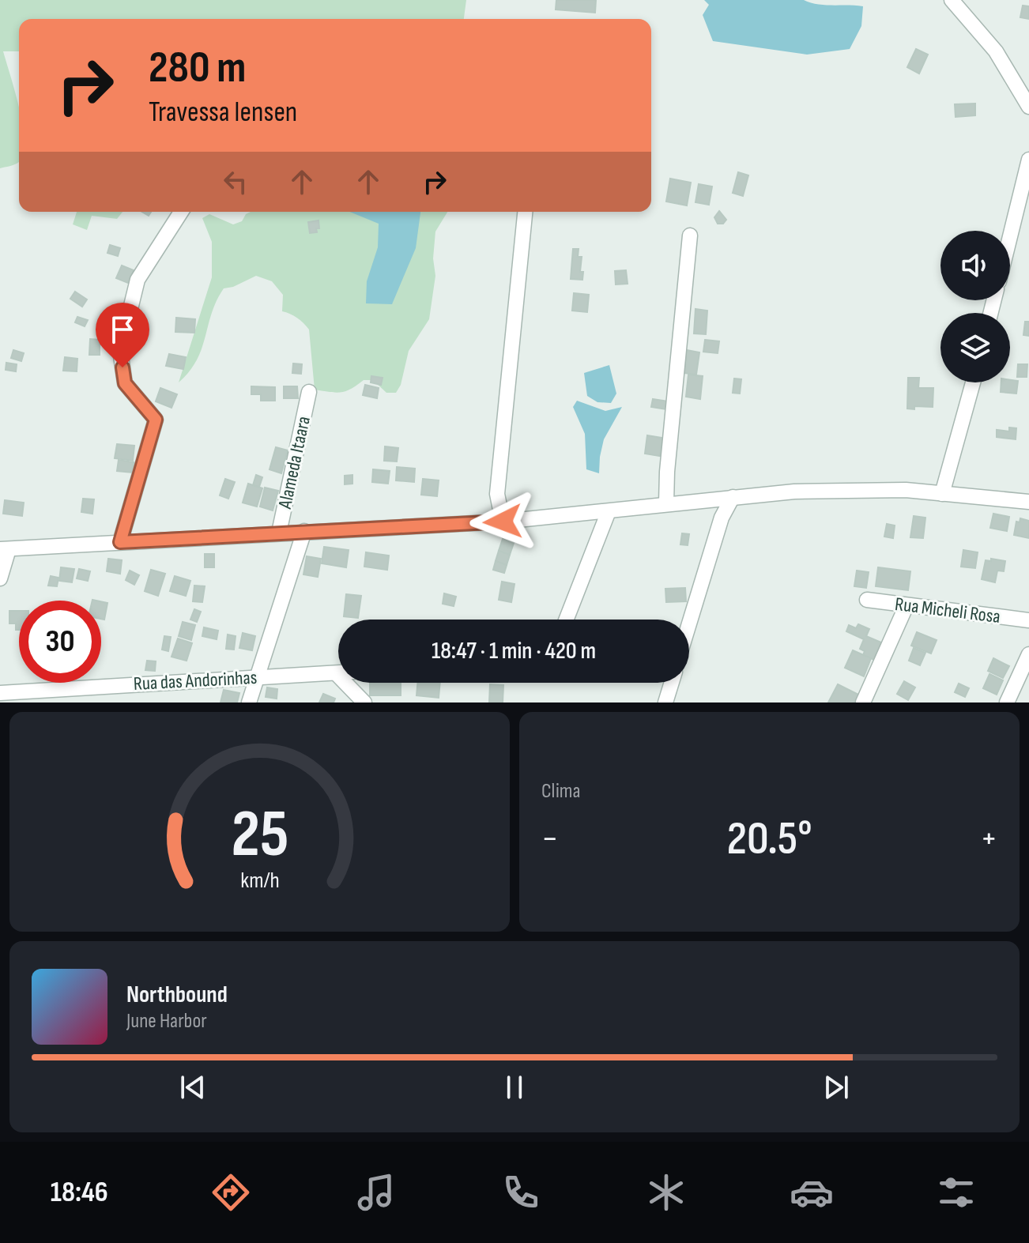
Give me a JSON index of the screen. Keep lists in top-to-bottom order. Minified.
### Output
{"streets":{"street":["Alameda Itaara","Rua Micheli Rosa","Rua das Andorinhas"]},"page":{"turn":["280 m","Travessa Iensen"],"limit":"30","trip":"18:47 · 1 min · 420 m","tile":"Clima","heat":["−","20.5°","+"],"song":["Northbound","June Harbor"],"tabs":"18:46","gauge":["25","km/h"]}}
